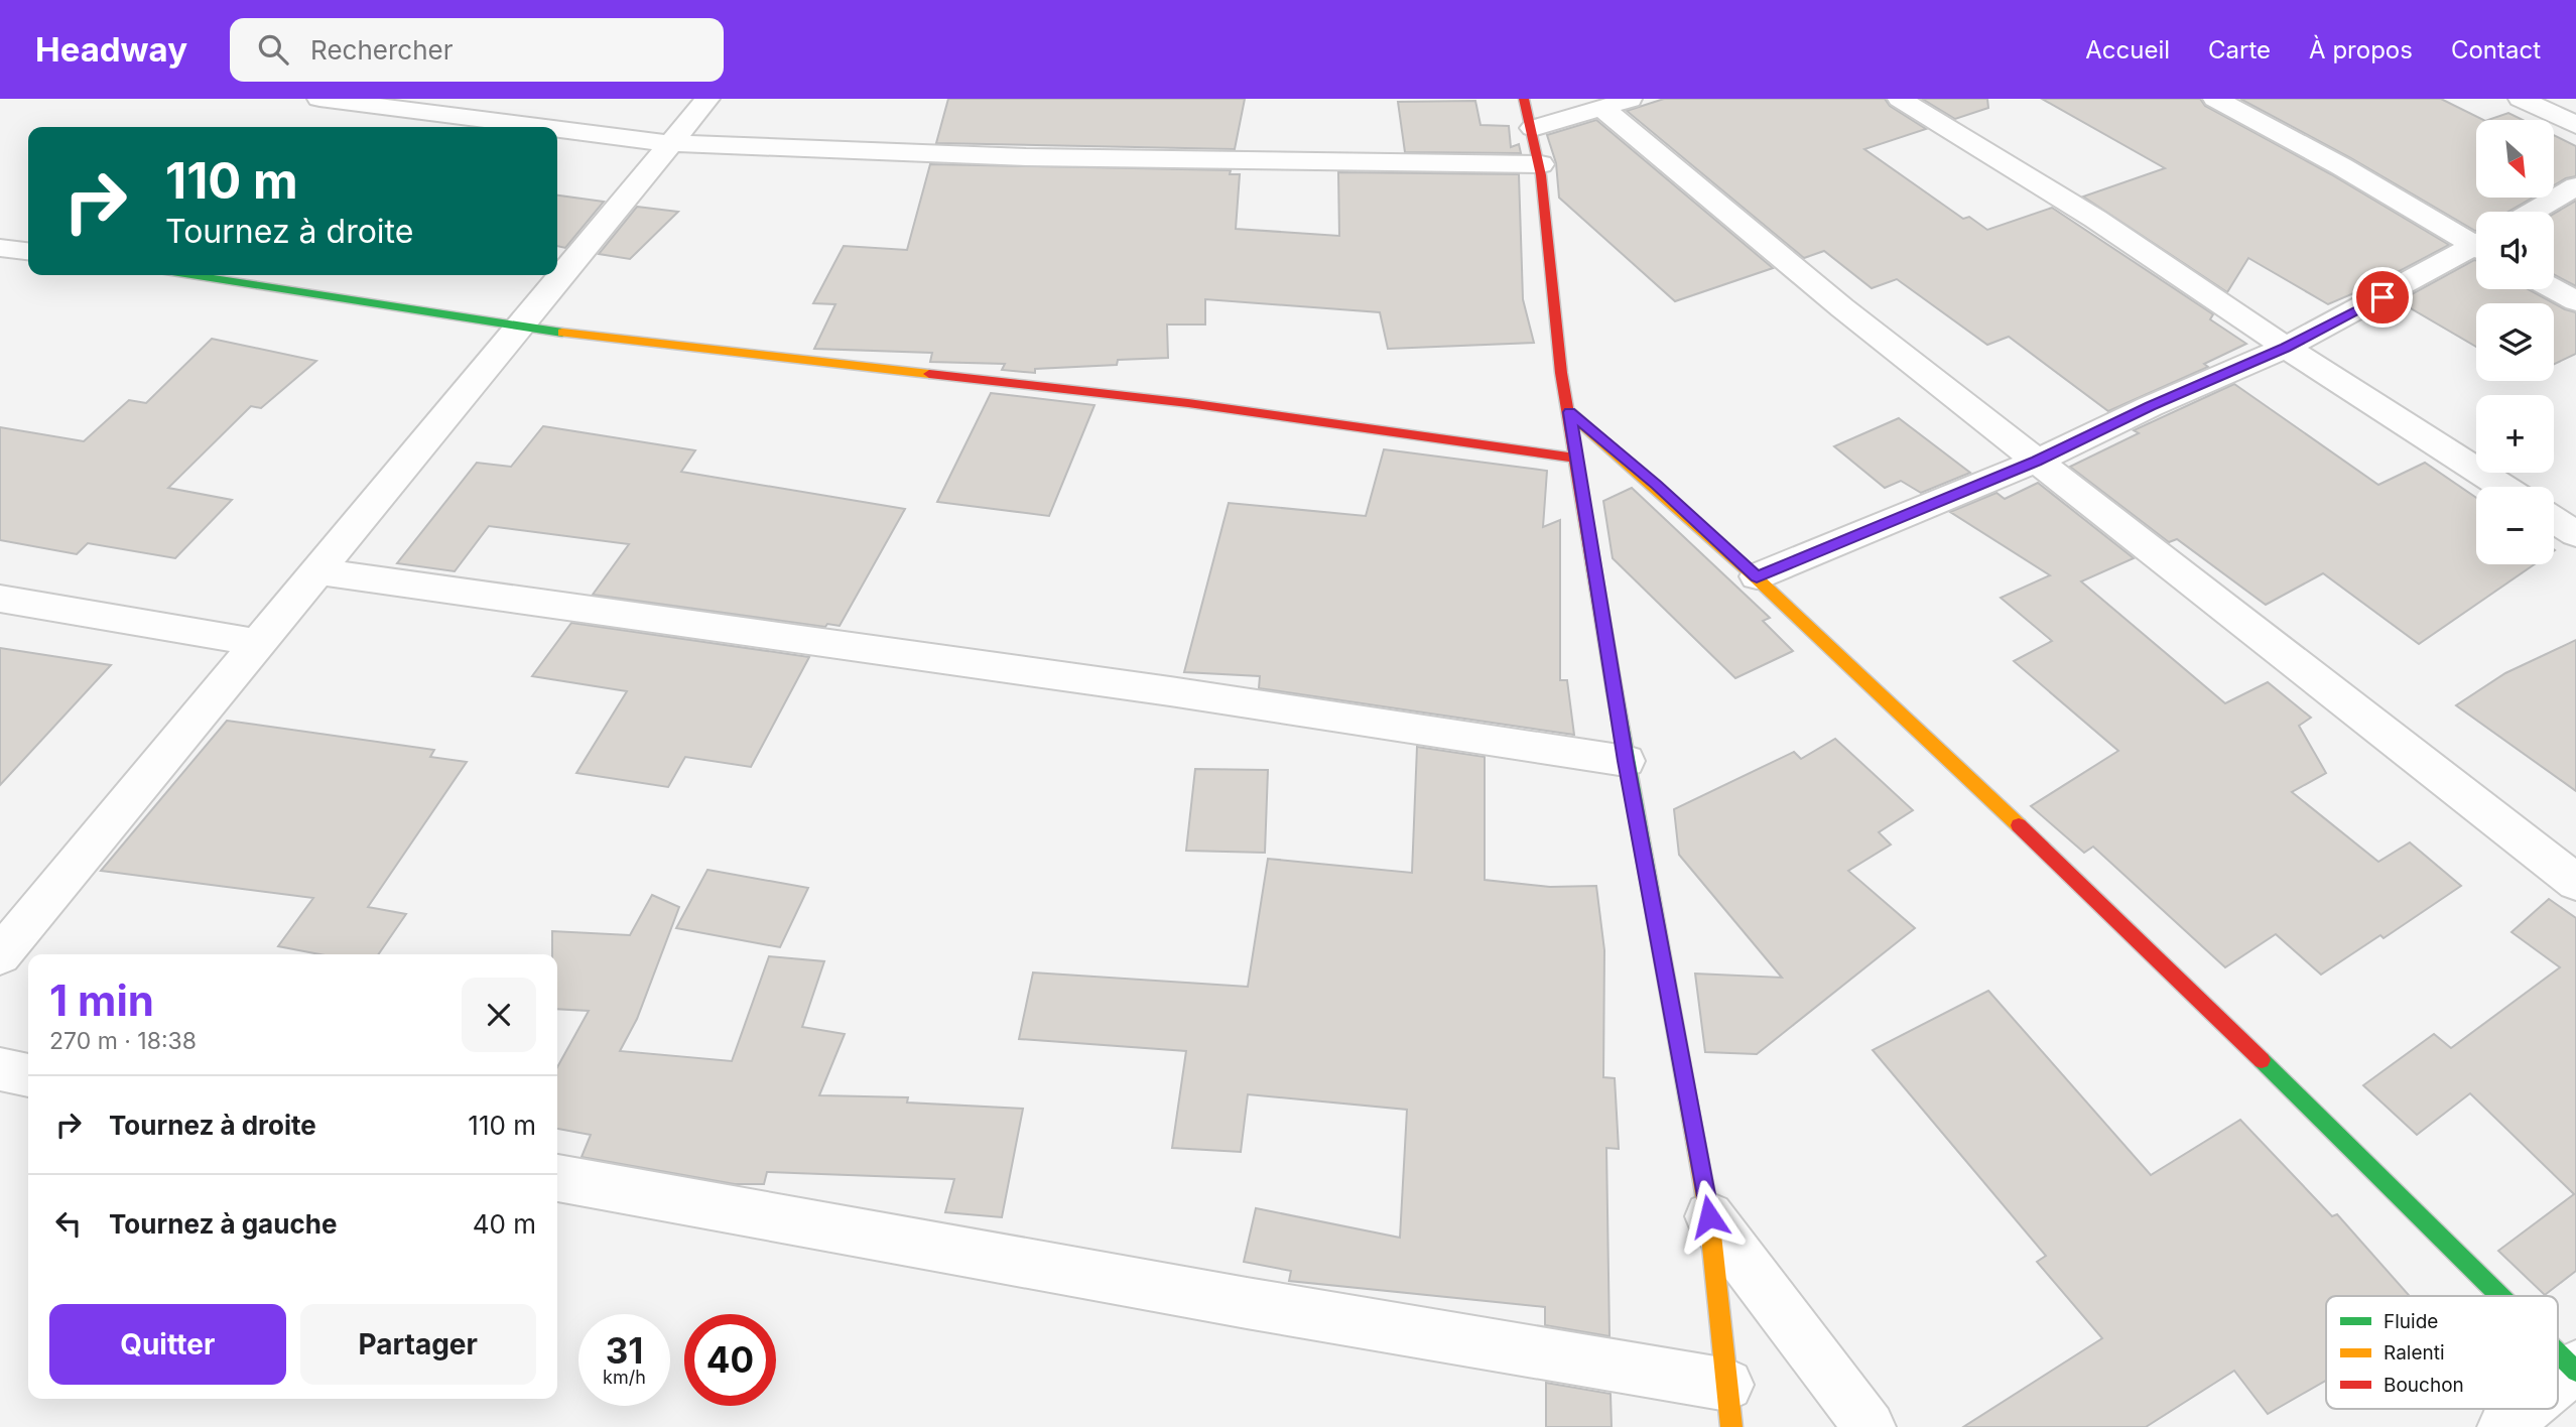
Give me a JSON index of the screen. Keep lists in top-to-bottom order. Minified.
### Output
{"legend":["Fluide","Ralenti","Bouchon"],"north":"bottom right","page":{"header":"Headway","search":"Rechercher","nav":["Accueil","Carte","À propos","Contact"],"map_buttons":["+","−"],"turn":["110 m","Tournez à droite"],"heading":["1 min","270 m · 18:38"],"list":[{"name":"Tournez à droite","value":"110 m"},{"name":"Tournez à gauche","value":"40 m"}],"buttons":["Quitter","Partager"],"speed":"31 km/h","limit":"40"}}
